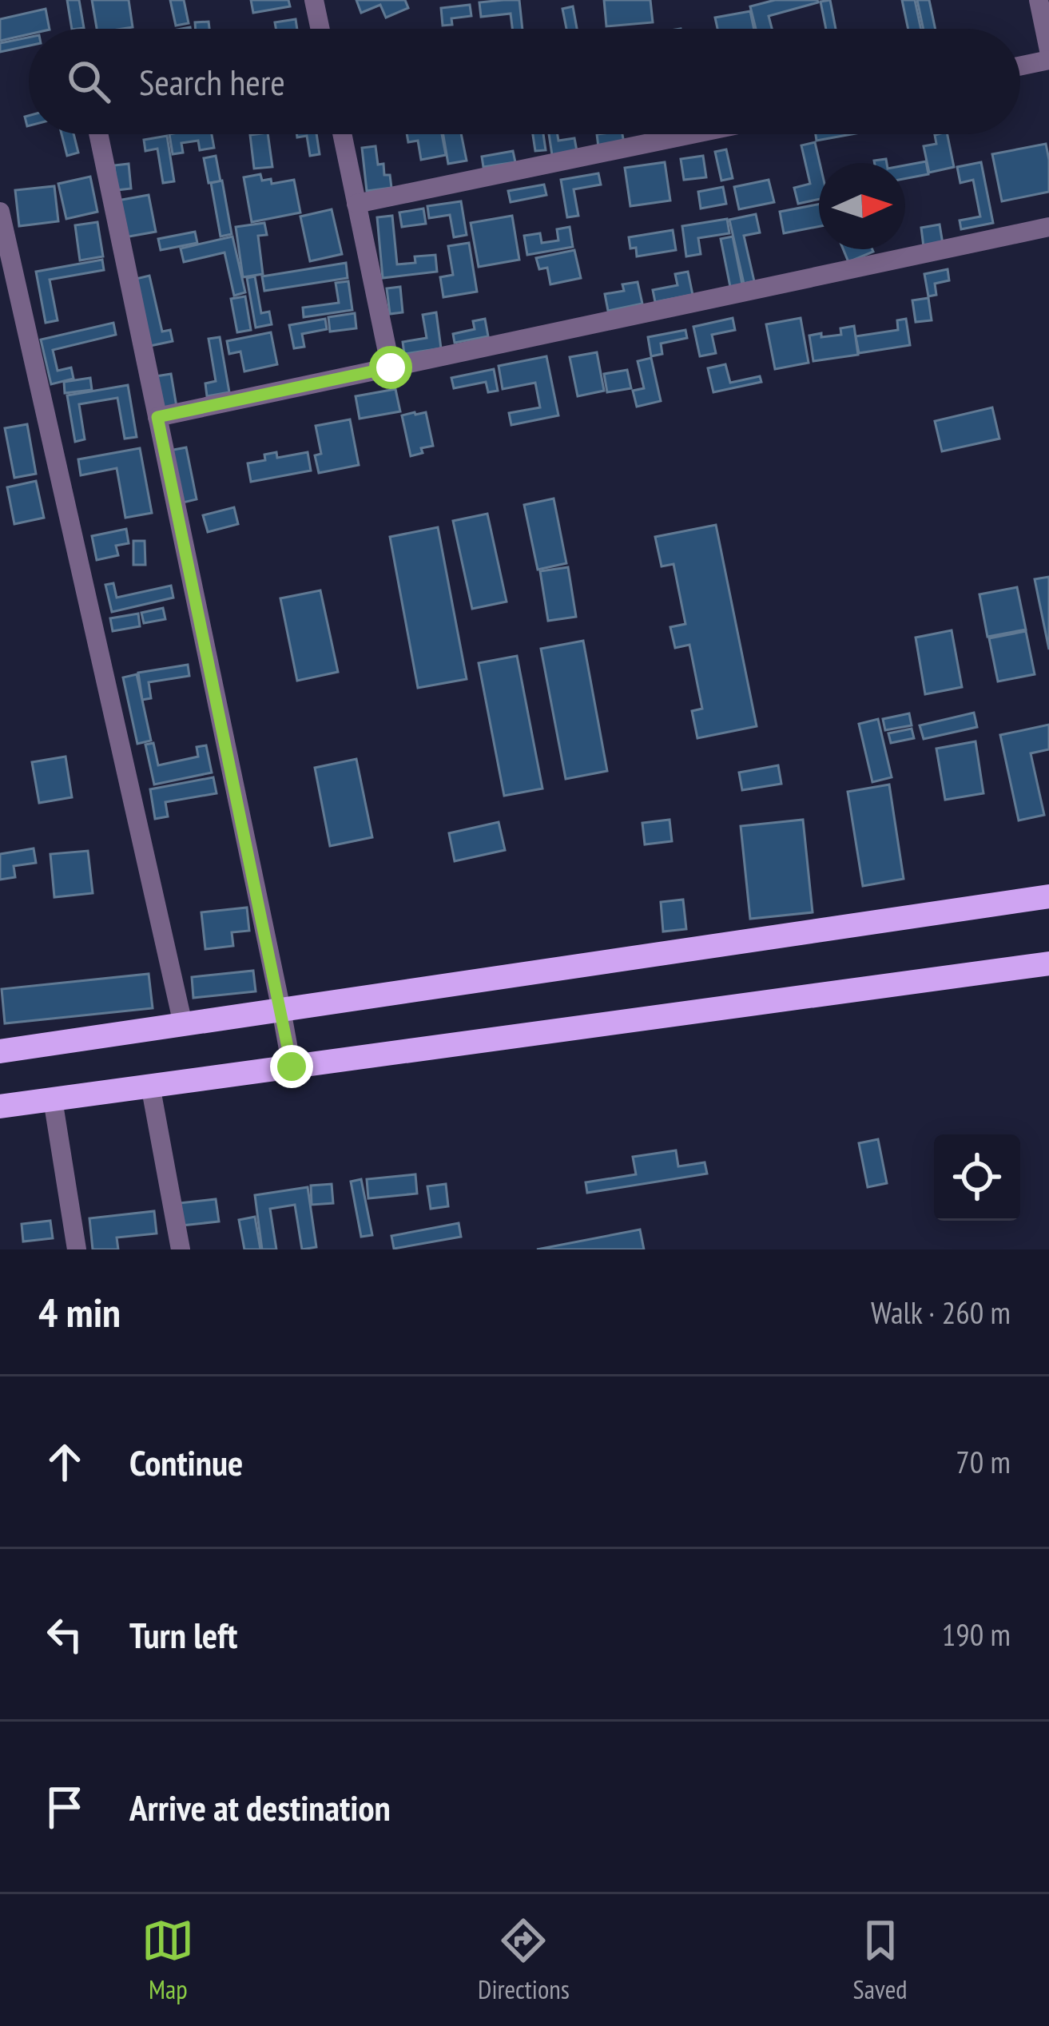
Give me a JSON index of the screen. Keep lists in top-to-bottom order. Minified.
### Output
{"north":"right","page":{"search":"Search here","heading":["4 min","Walk · 260 m"],"list":[["Continue","70 m"],["Turn left","190 m"],"Arrive at destination"],"nav":["Map","Directions","Saved"]}}
